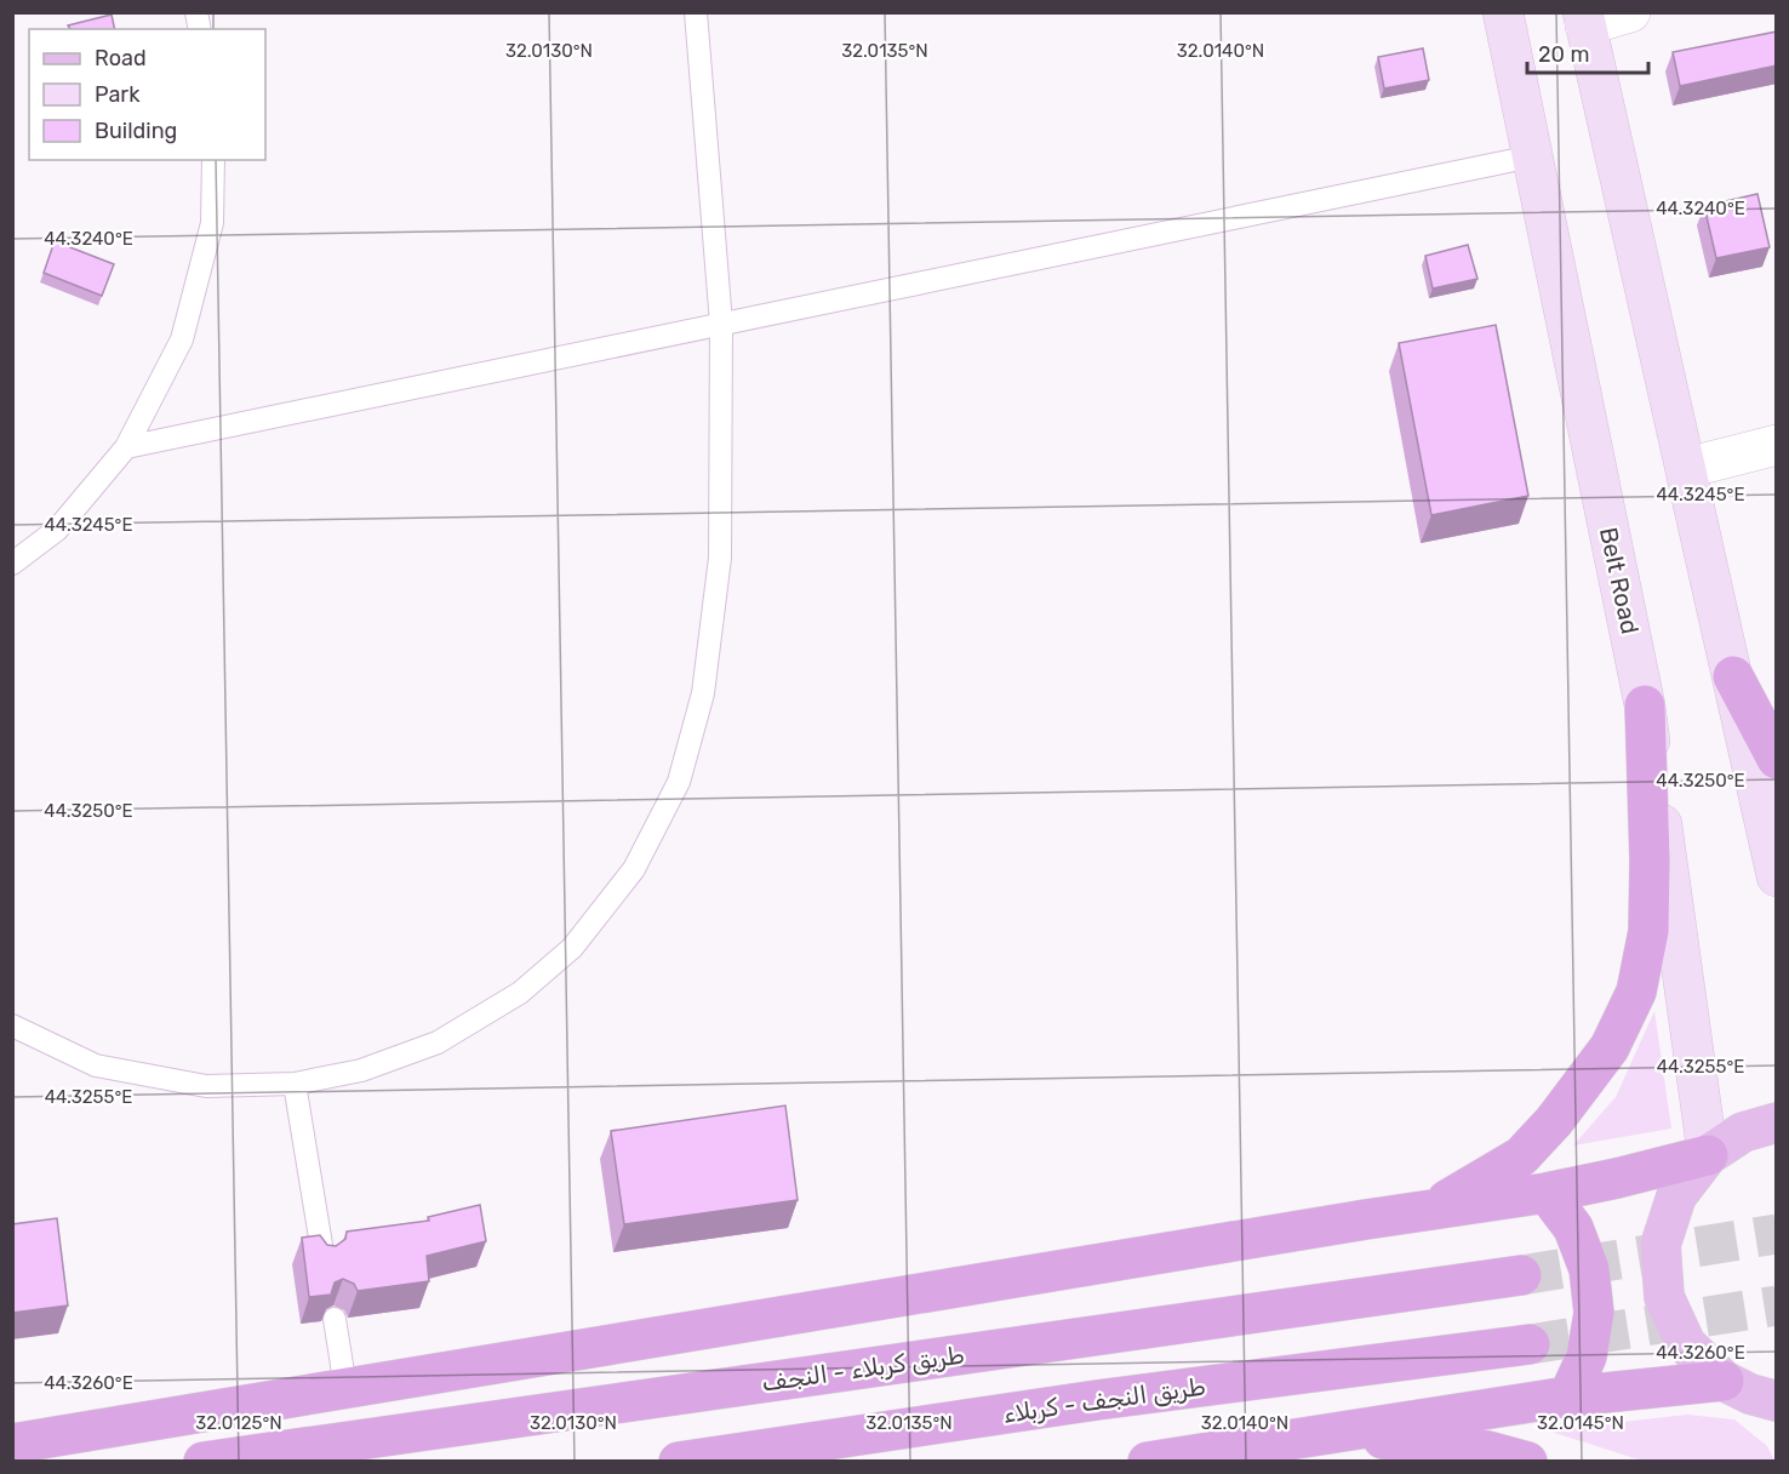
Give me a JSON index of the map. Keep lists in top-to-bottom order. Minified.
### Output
{"streets":{"highway":["طريق کربلاء - النجف","طريق النجف - کربلاء"],"main road":["Belt Road"]},"legend":["Road","Park","Building"],"scale_bar":"20 m","coordinates":["32.0130°N","32.0135°N","32.0140°N","44.3240°E","44.3245°E","44.3250°E","44.3255°E","44.3260°E","32.0125°N","32.0145°N"]}
